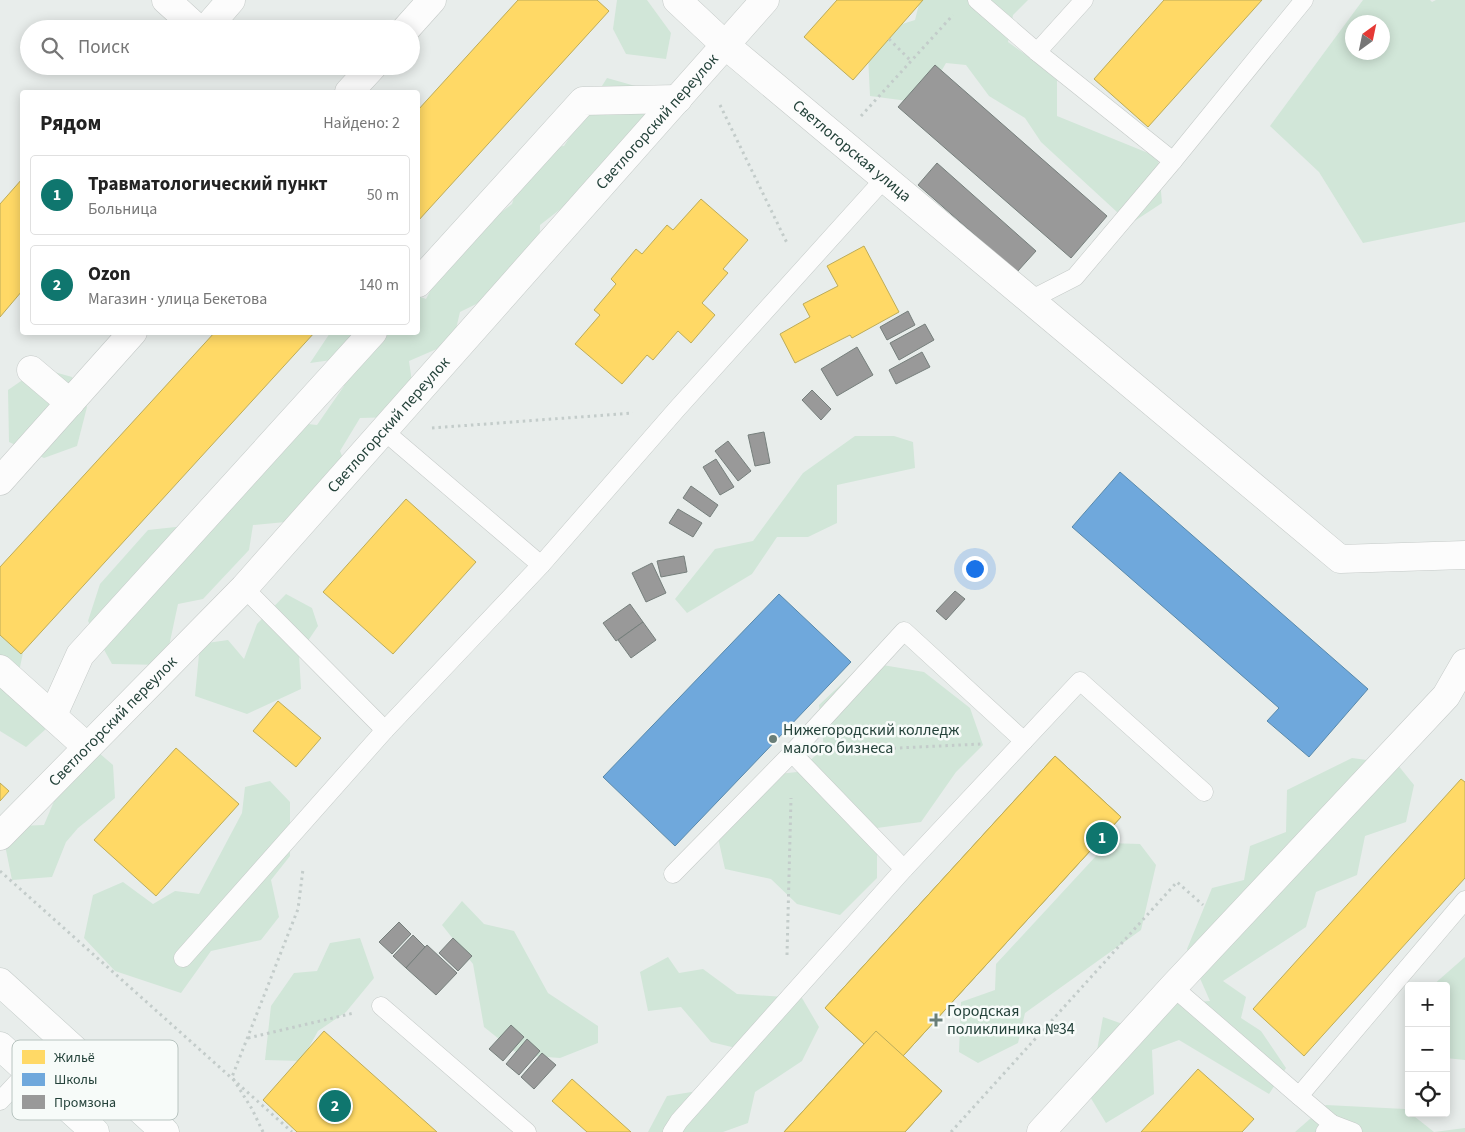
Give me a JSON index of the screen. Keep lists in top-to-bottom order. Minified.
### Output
{"streets":{"street":["Светлогорский переулок","Светлогорская улица"]},"crossings":[["Светлогорский переулок","Светлогорская улица"]],"places":{"other":["Нижегородский колледж малого бизнеса"],"health":["Городская поликлиника №34"]},"legend":["Жильё","Школы","Промзона"],"north":"top right","page":{"search":"Поиск","heading":["Рядом","Найдено: 2"],"list":[{"mark":"1","name":"Травматологический пункт","note":"Больница","value":"50 m"},{"mark":"2","name":"Ozon","note":"Магазин · улица Бекетова","value":"140 m"}],"pins":["1","2"],"map_buttons":["+","−"]}}
